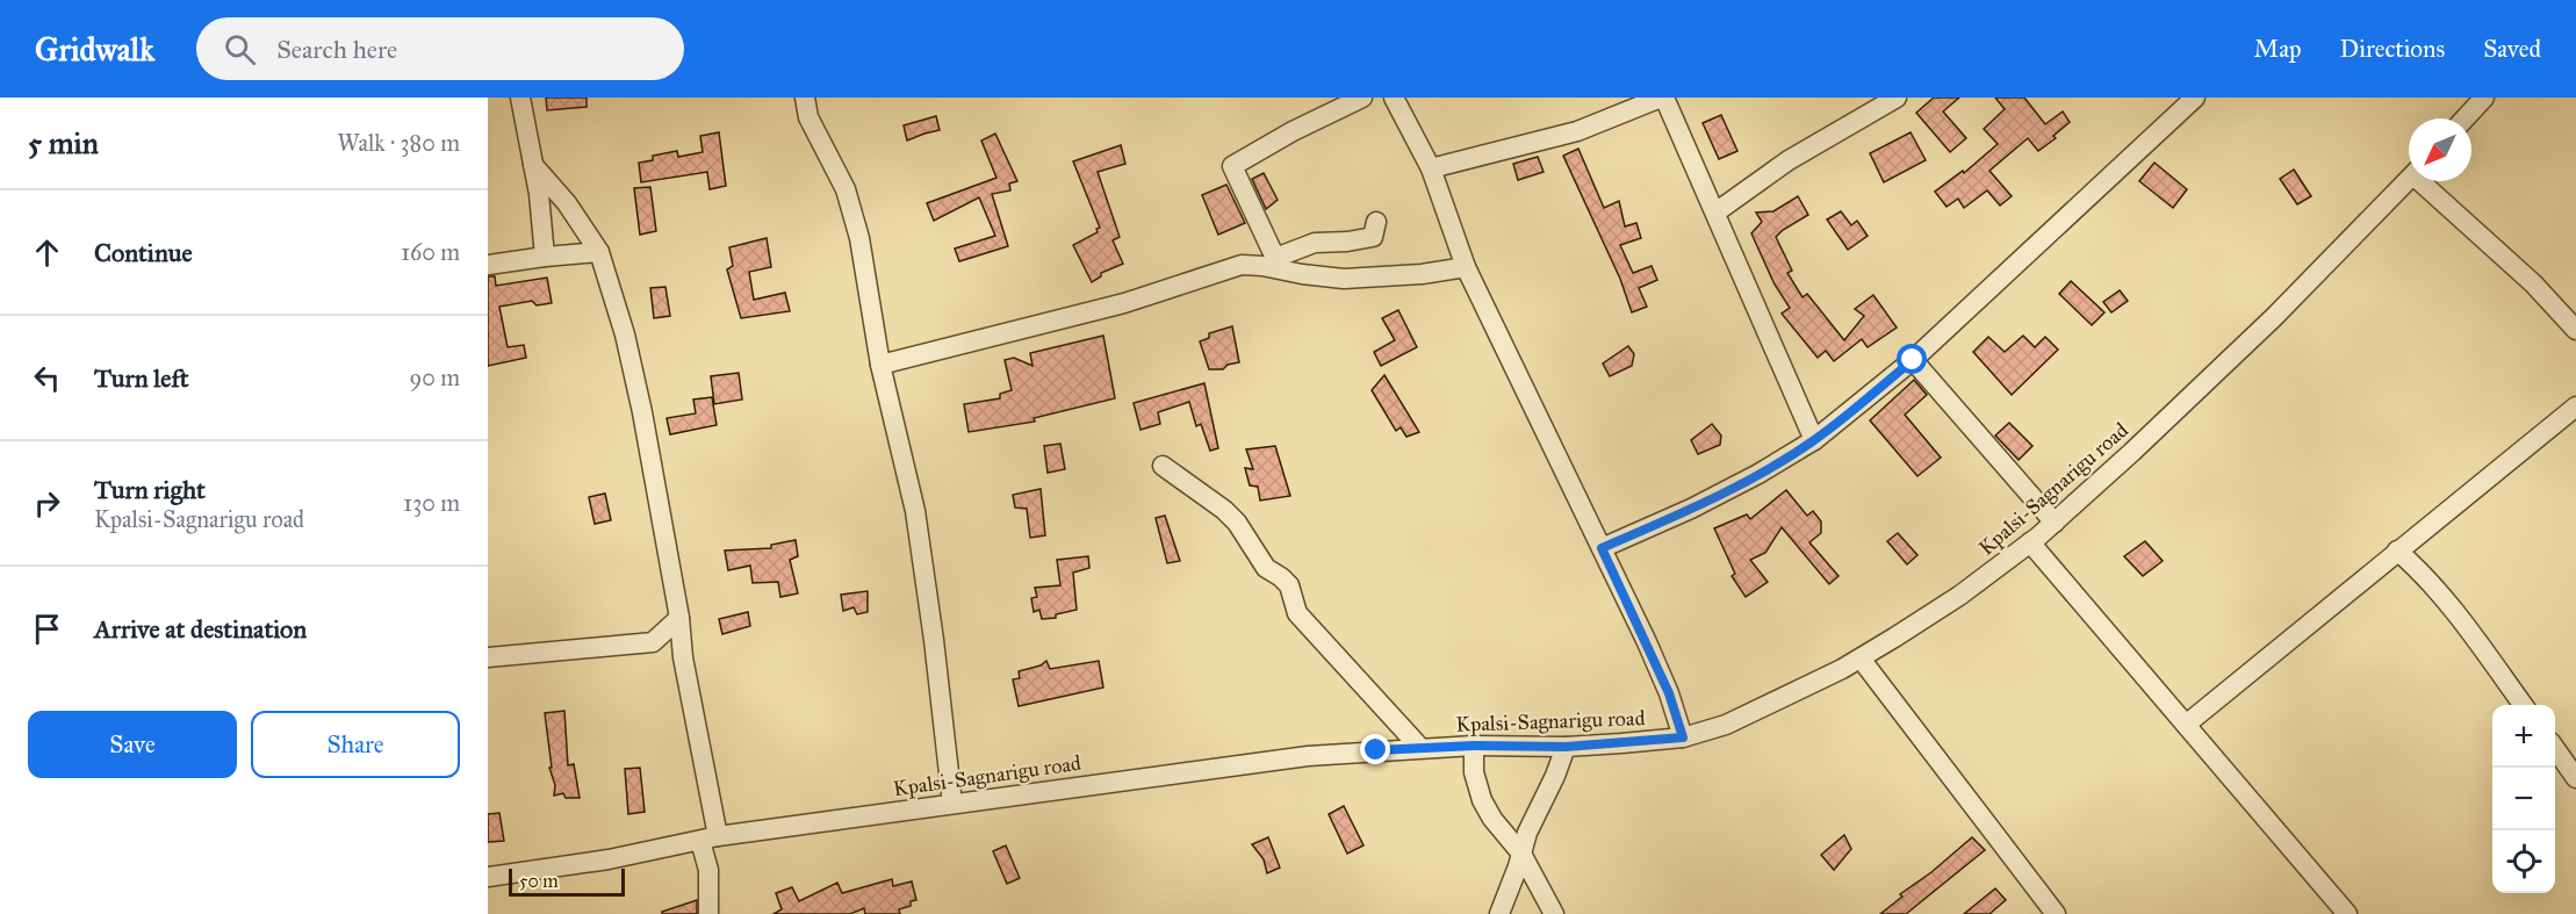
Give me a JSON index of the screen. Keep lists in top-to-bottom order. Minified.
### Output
{"streets":{"street":["Kpalsi-Sagnarigu road"]},"scale_bar":"50 m","north":"bottom left","page":{"header":"Gridwalk","search":"Search here","nav":["Map","Directions","Saved"],"heading":["5 min","Walk · 380 m"],"list":[["Continue","160 m"],["Turn left","90 m"],["Turn right","Kpalsi-Sagnarigu road","130 m"],"Arrive at destination"],"buttons":["Save","Share"],"map_buttons":["+","−"],"scale":"50 m"}}
